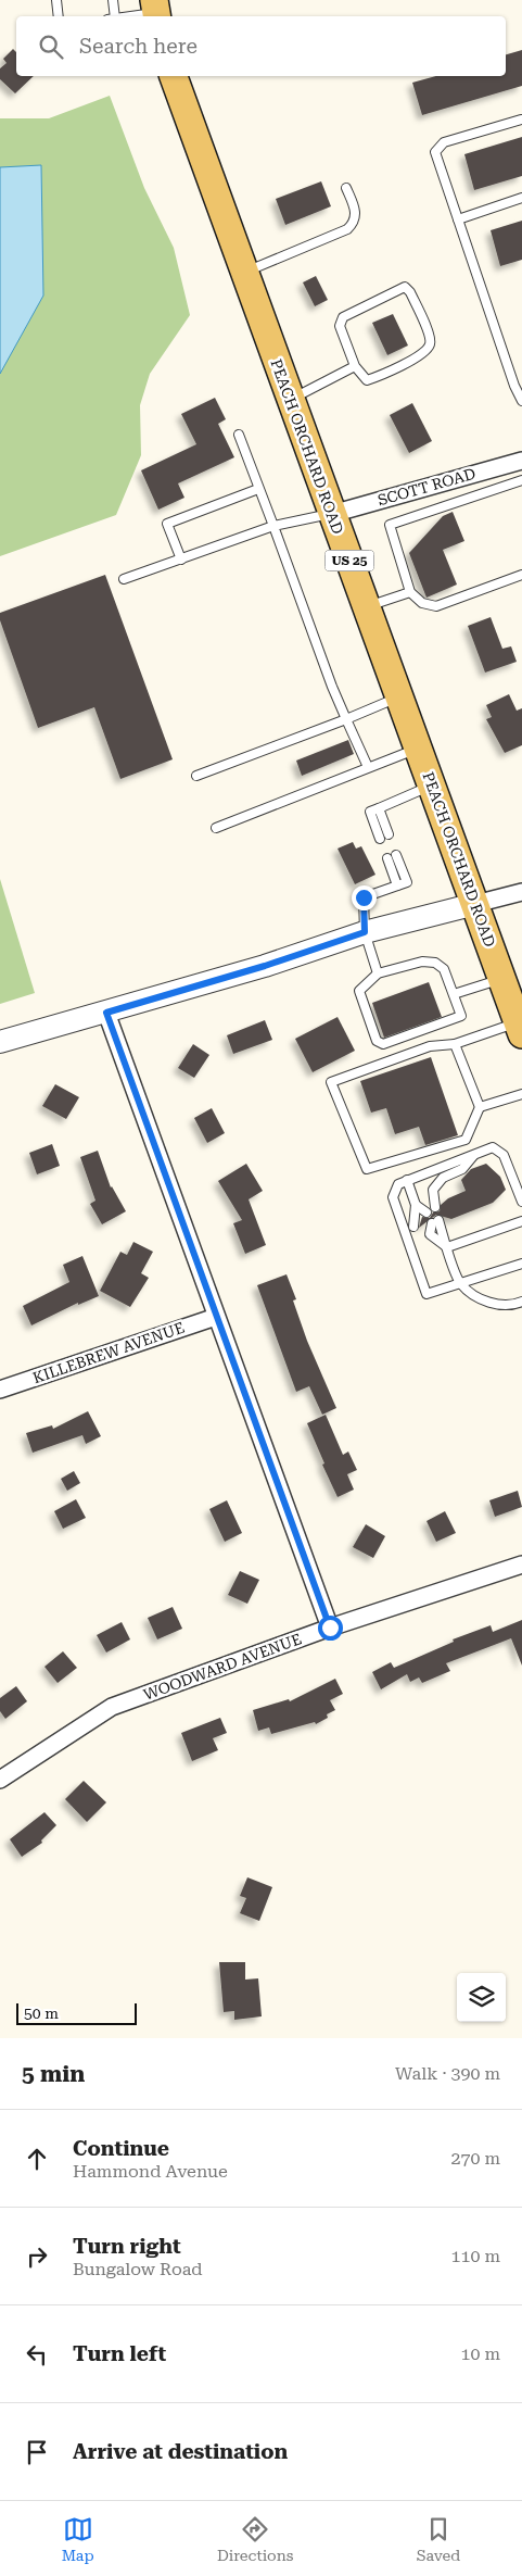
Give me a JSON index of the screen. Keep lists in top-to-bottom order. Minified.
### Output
{"streets":{"main road":["PEACH ORCHARD ROAD","US 25"],"street":["SCOTT ROAD","KILLEBREW AVENUE","WOODWARD AVENUE"]},"crossings":[["PEACH ORCHARD ROAD","SCOTT ROAD"]],"scale_bar":"50 m","page":{"search":"Search here","scale":"50 m","heading":["5 min","Walk · 390 m"],"list":[["Continue","Hammond Avenue","270 m"],["Turn right","Bungalow Road","110 m"],["Turn left","10 m"],"Arrive at destination"],"nav":["Map","Directions","Saved"]}}
